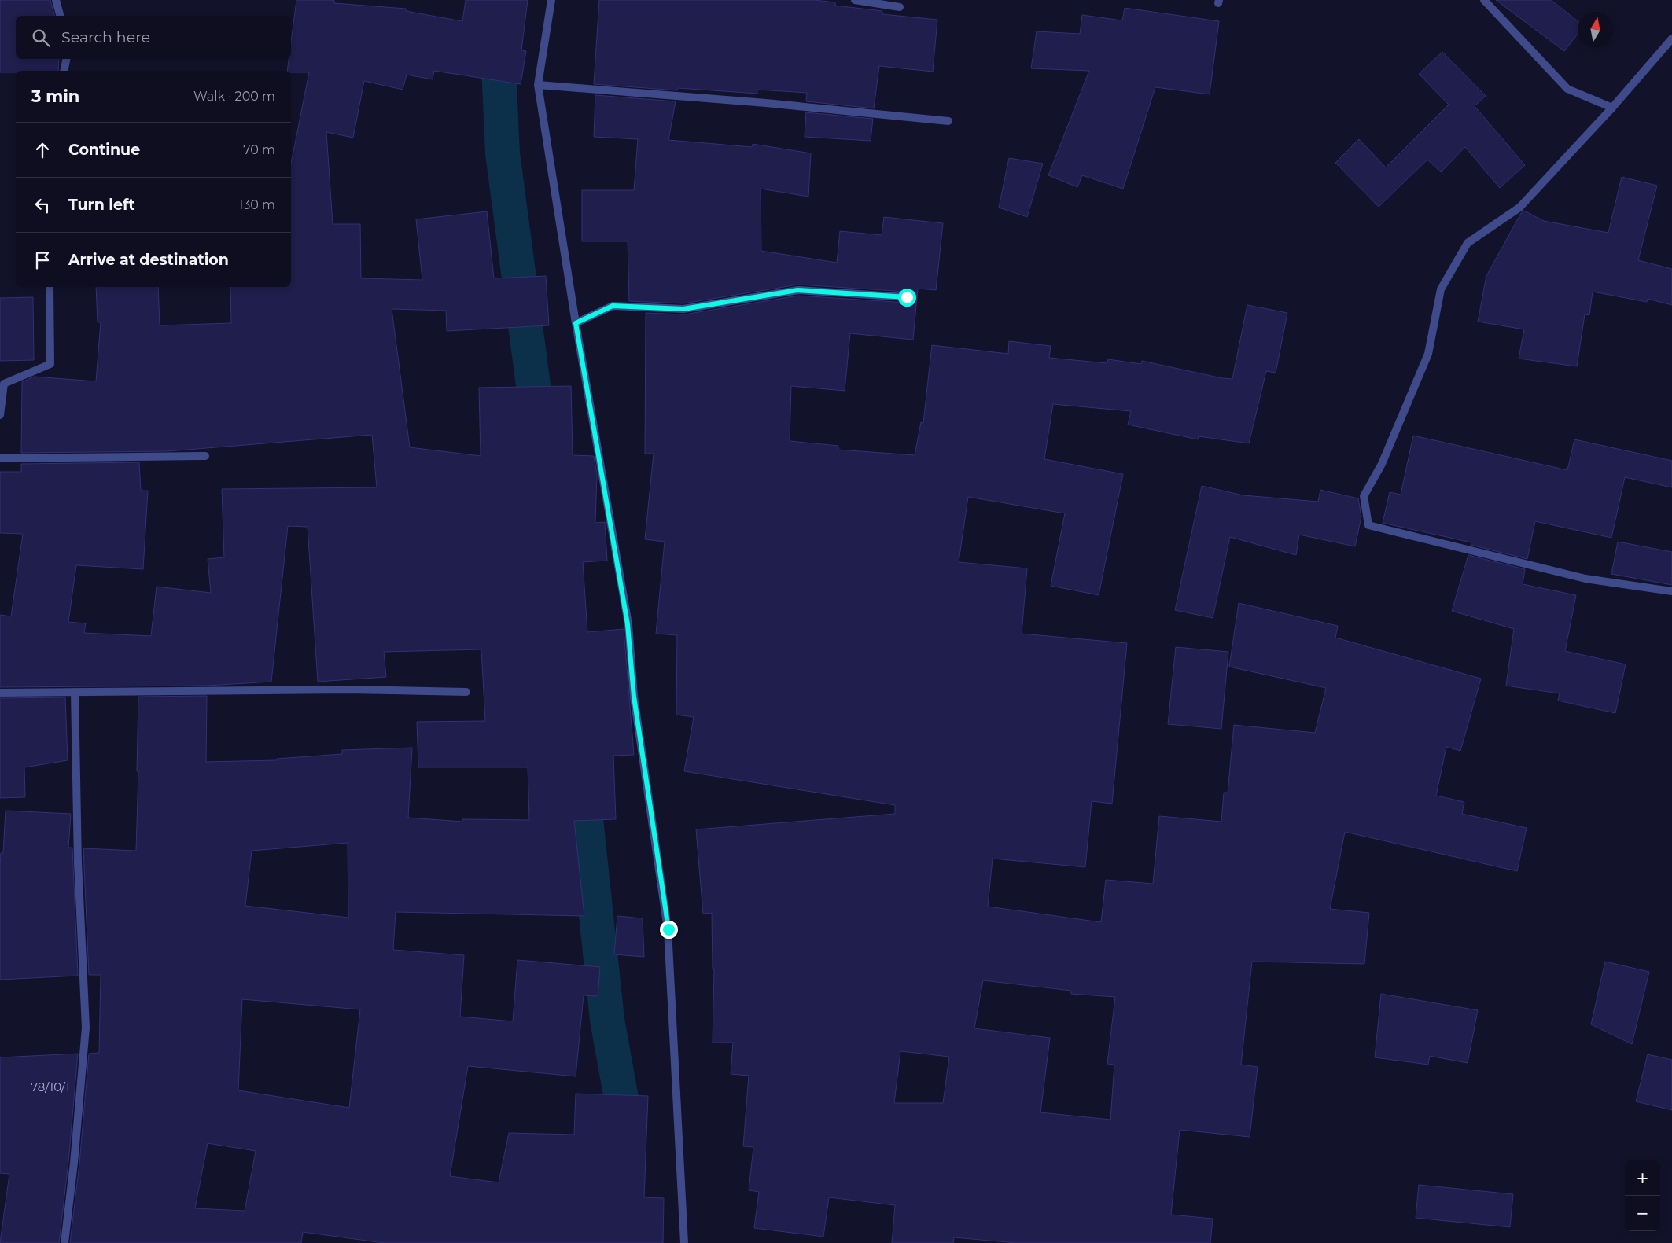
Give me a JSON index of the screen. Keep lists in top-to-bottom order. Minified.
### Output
{"house_numbers":["78/10/1"],"north":"top","page":{"search":"Search here","heading":["3 min","Walk · 200 m"],"list":[["Continue","70 m"],["Turn left","130 m"],"Arrive at destination"],"map_buttons":["+","−"]}}
